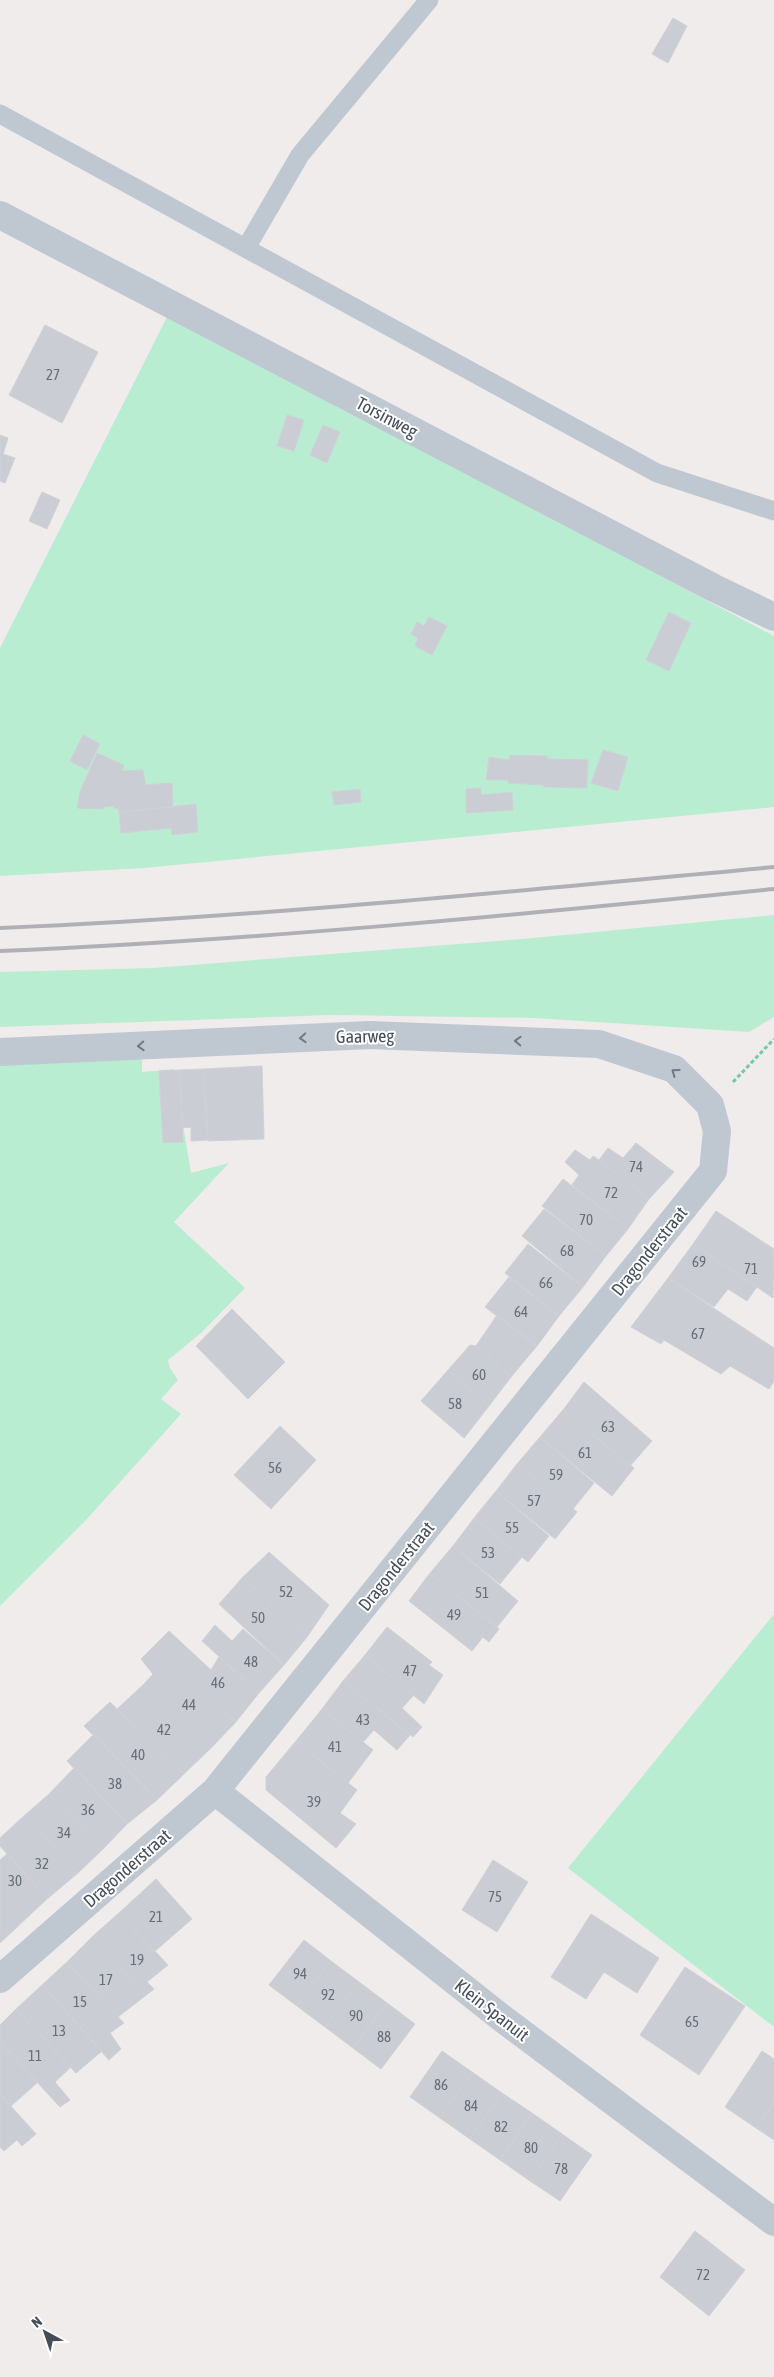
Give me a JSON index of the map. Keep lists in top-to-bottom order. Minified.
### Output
{"streets":{"street":["Torsinweg","Gaarweg","Dragonderstraat","Klein Spanuit"]},"crossings":[["Gaarweg","Dragonderstraat"],["Dragonderstraat","Klein Spanuit"]],"one_way":["Gaarweg"],"house_numbers":["27","74","72","70","68","69","71","66","64","67","60","58","63","61","56","59","57","55","53","52","51","49","50","48","47","46","44","43","42","41","40","38","39","36","34","32","30","75","21","19","94","17","92","15","90","65","13","88","11","86","84","82","80","78","72"],"north":"top left"}
